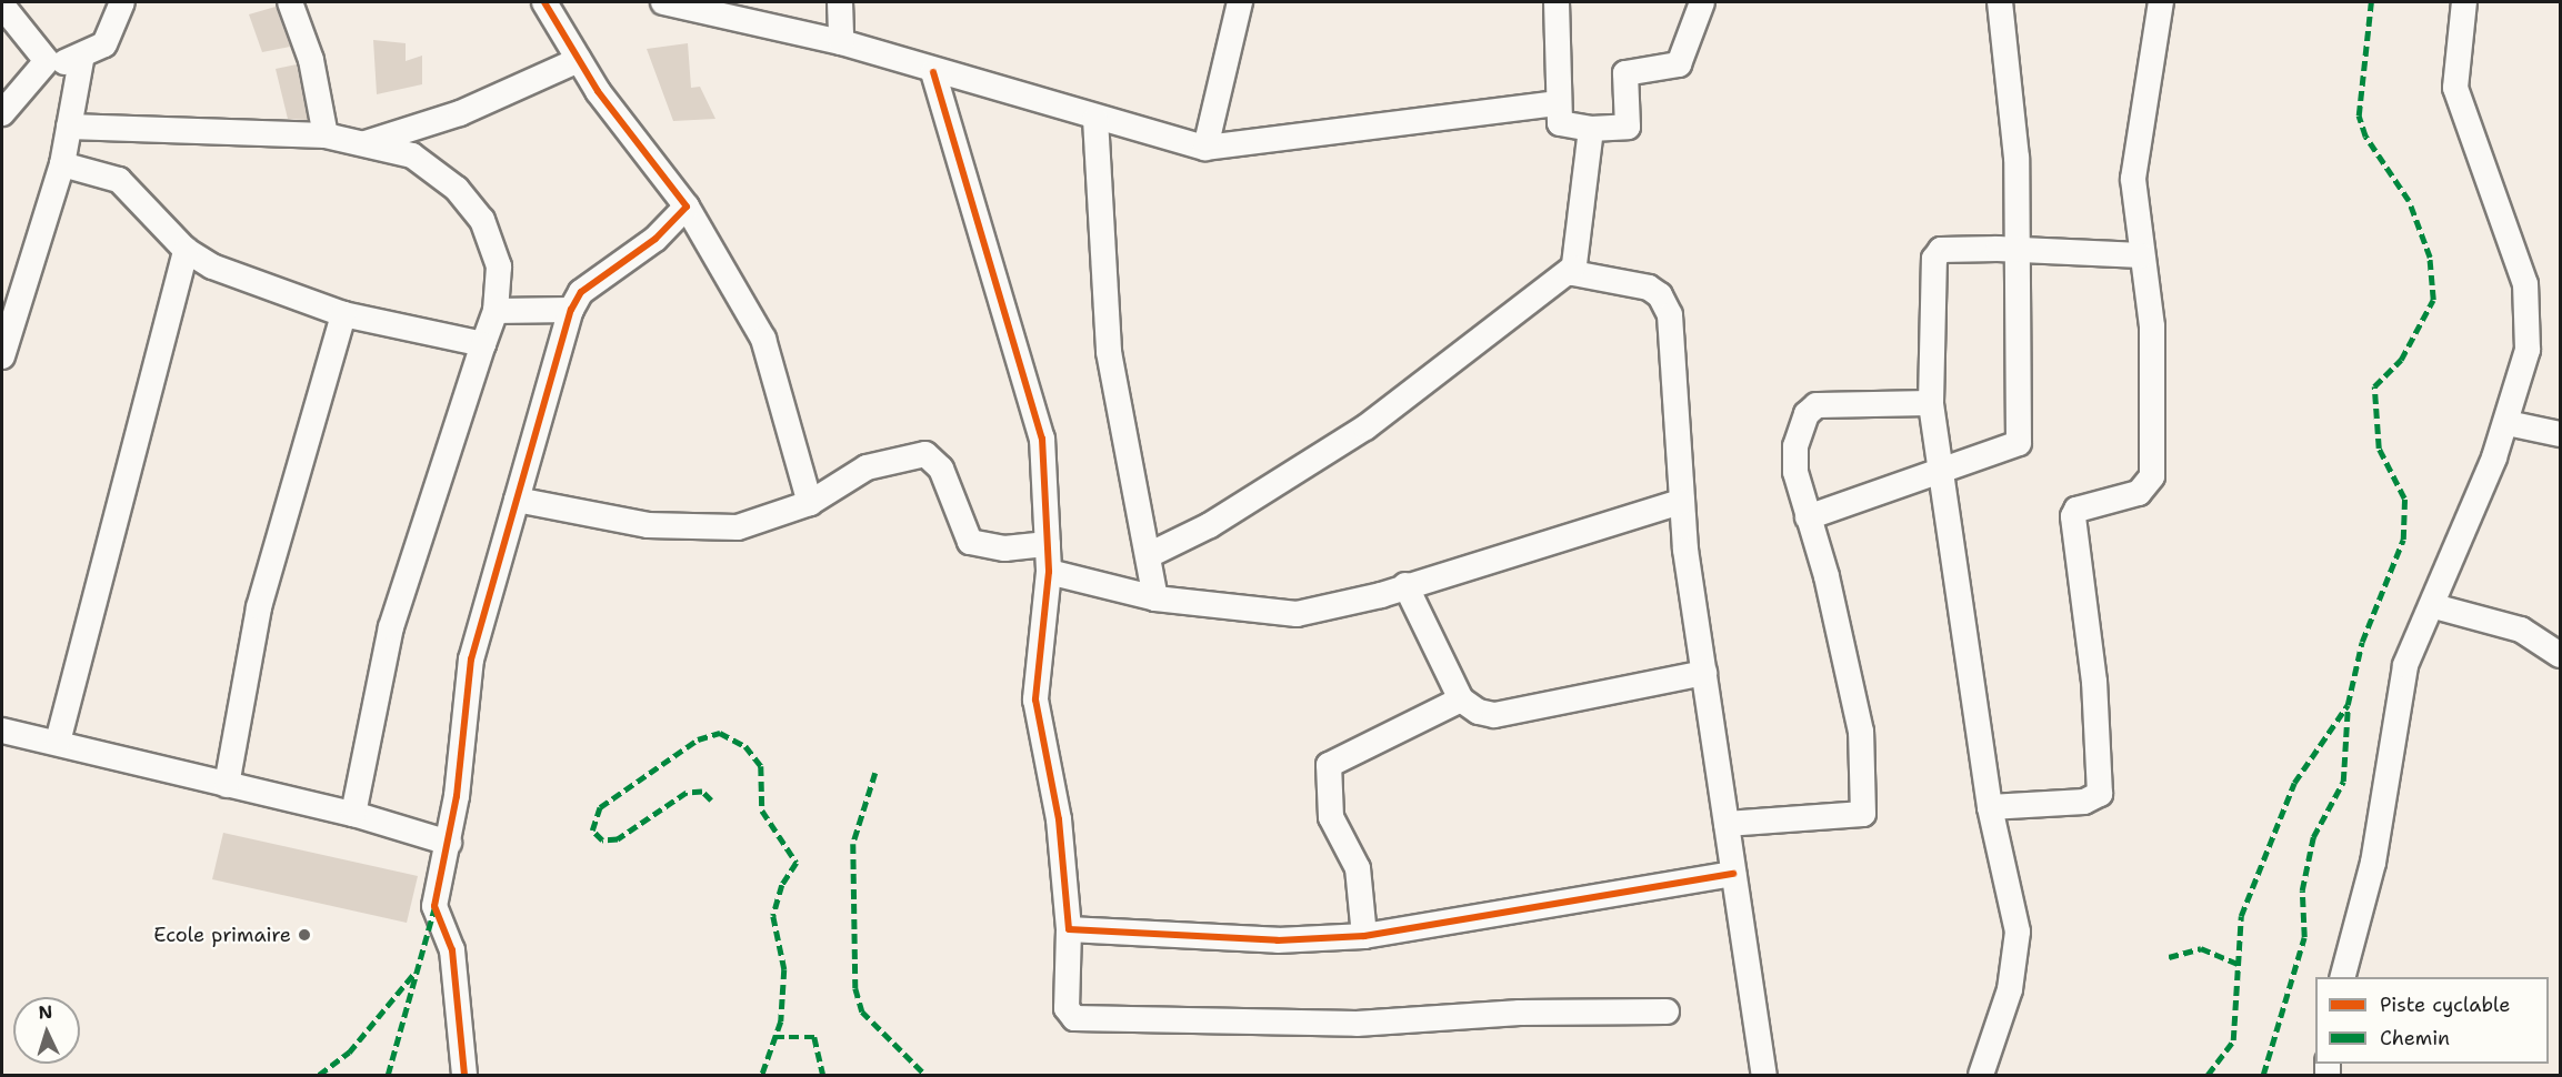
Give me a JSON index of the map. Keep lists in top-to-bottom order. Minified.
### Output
{"places":["Ecole primaire"],"legend":["Piste cyclable","Chemin"],"north":"top"}
